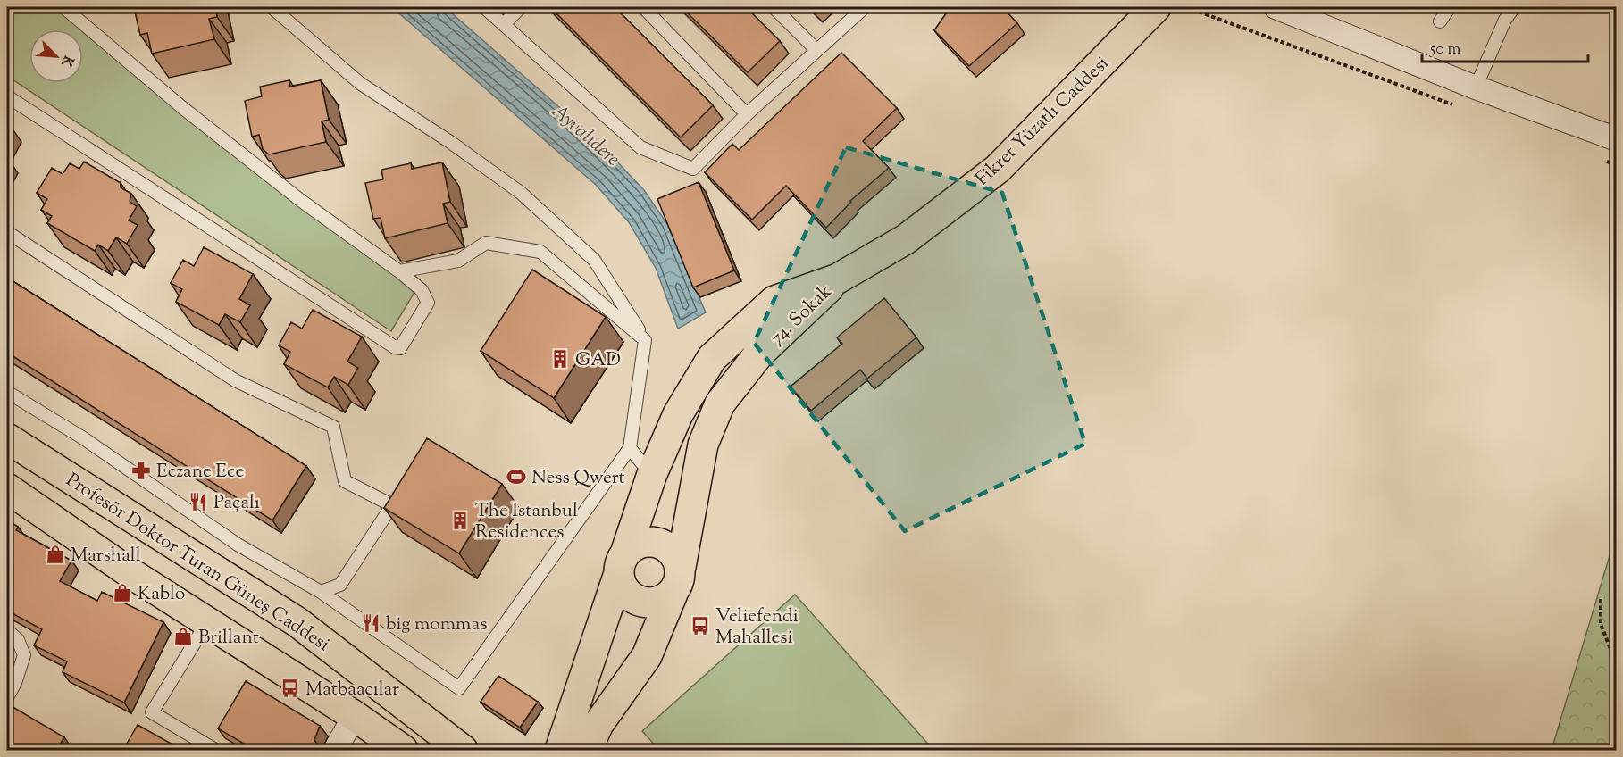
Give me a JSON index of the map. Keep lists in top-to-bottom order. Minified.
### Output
{"streets":{"main road":["Fikret Yüzatlı Caddesi","74. Sokak","Profesör Doktor Turan Güneş Caddesi"]},"crossings":[["Fikret Yüzatlı Caddesi","74. Sokak"]],"water":["Ayvalıdere"],"places":{"building":["GAD","The Istanbul Residences"],"pharmacy":["Eczane Ece"],"sports":["Ness Qwert"],"restaurant":["Paçalı","big mommas"],"shop":["Marshall","Kablo","Brillant"],"bus stop":["Veliefendi Mahallesi","Matbaacılar"]},"scale_bar":"50 m","north":"bottom right"}
